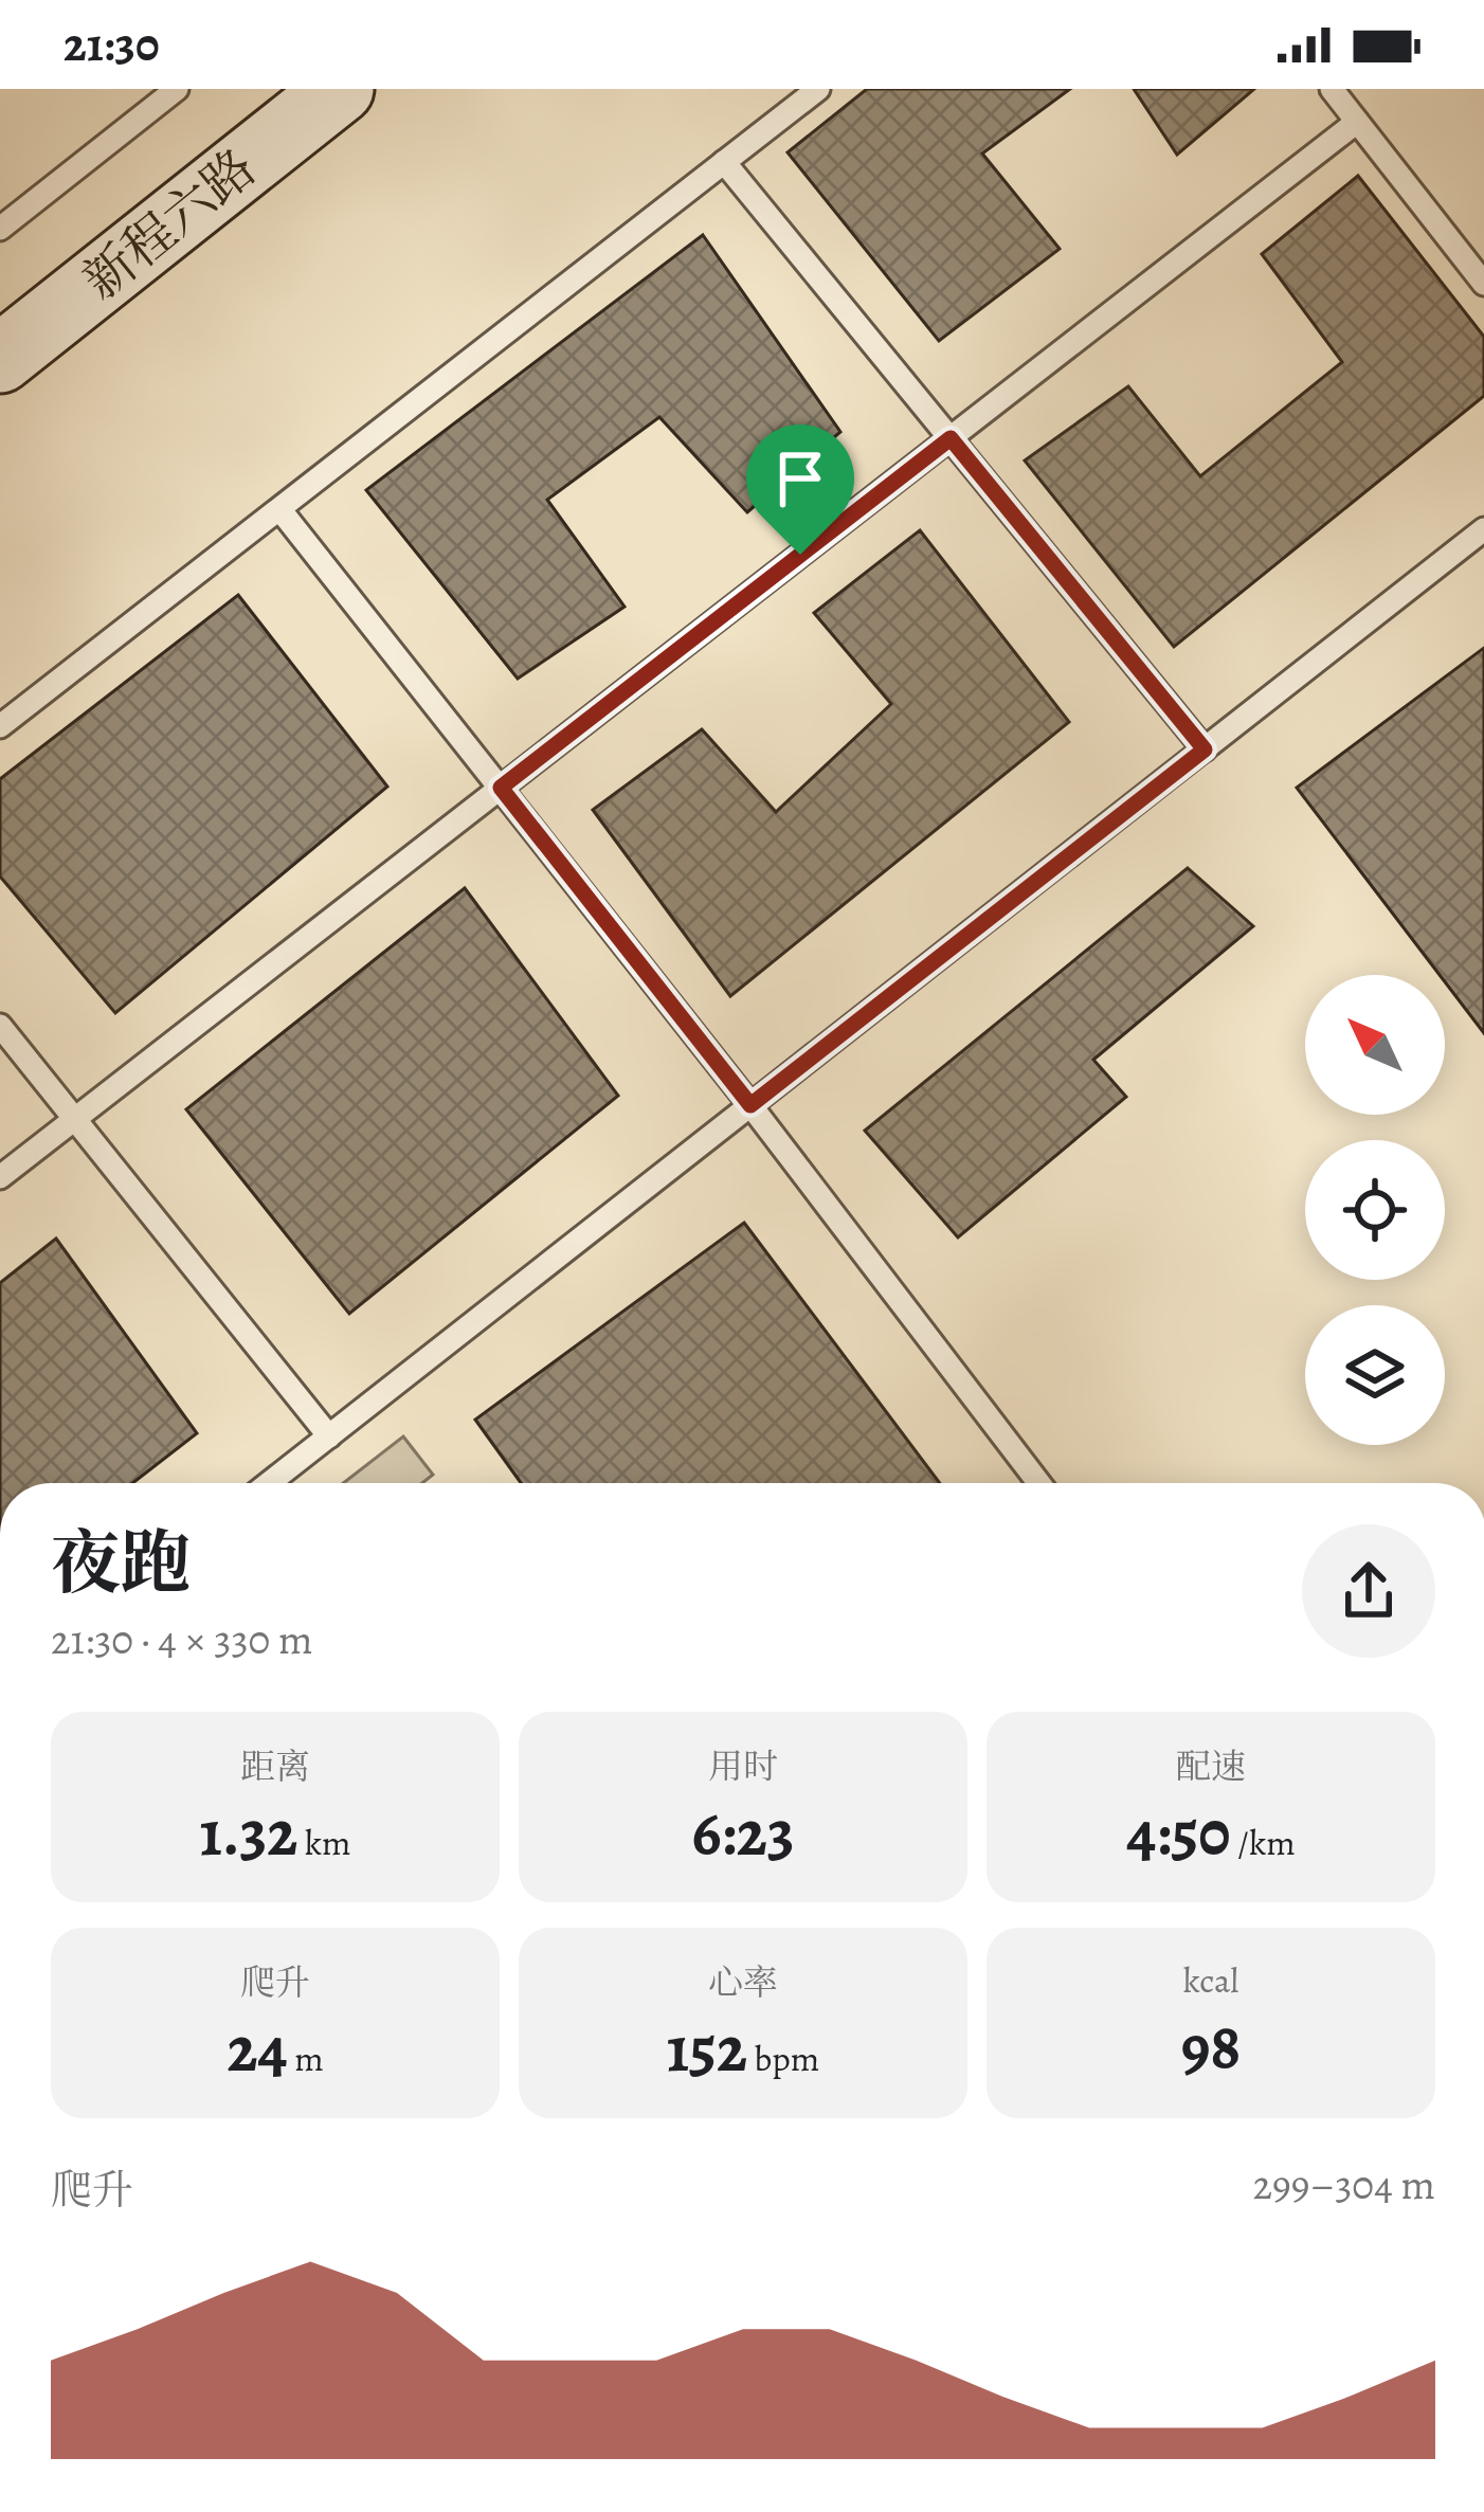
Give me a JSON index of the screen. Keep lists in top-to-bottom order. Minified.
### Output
{"streets":{"main road":["新程六路"]},"north":"top left","page":{"status":"21:30","heading":["夜跑","21:30 · 4 × 330 m"],"stats":[["距离","1.32 km"],["用时","6:23"],["配速","4:50 /km"],["爬升","24 m"],["心率","152 bpm"],["kcal","98"]],"chart":["爬升","299–304 m"]}}
